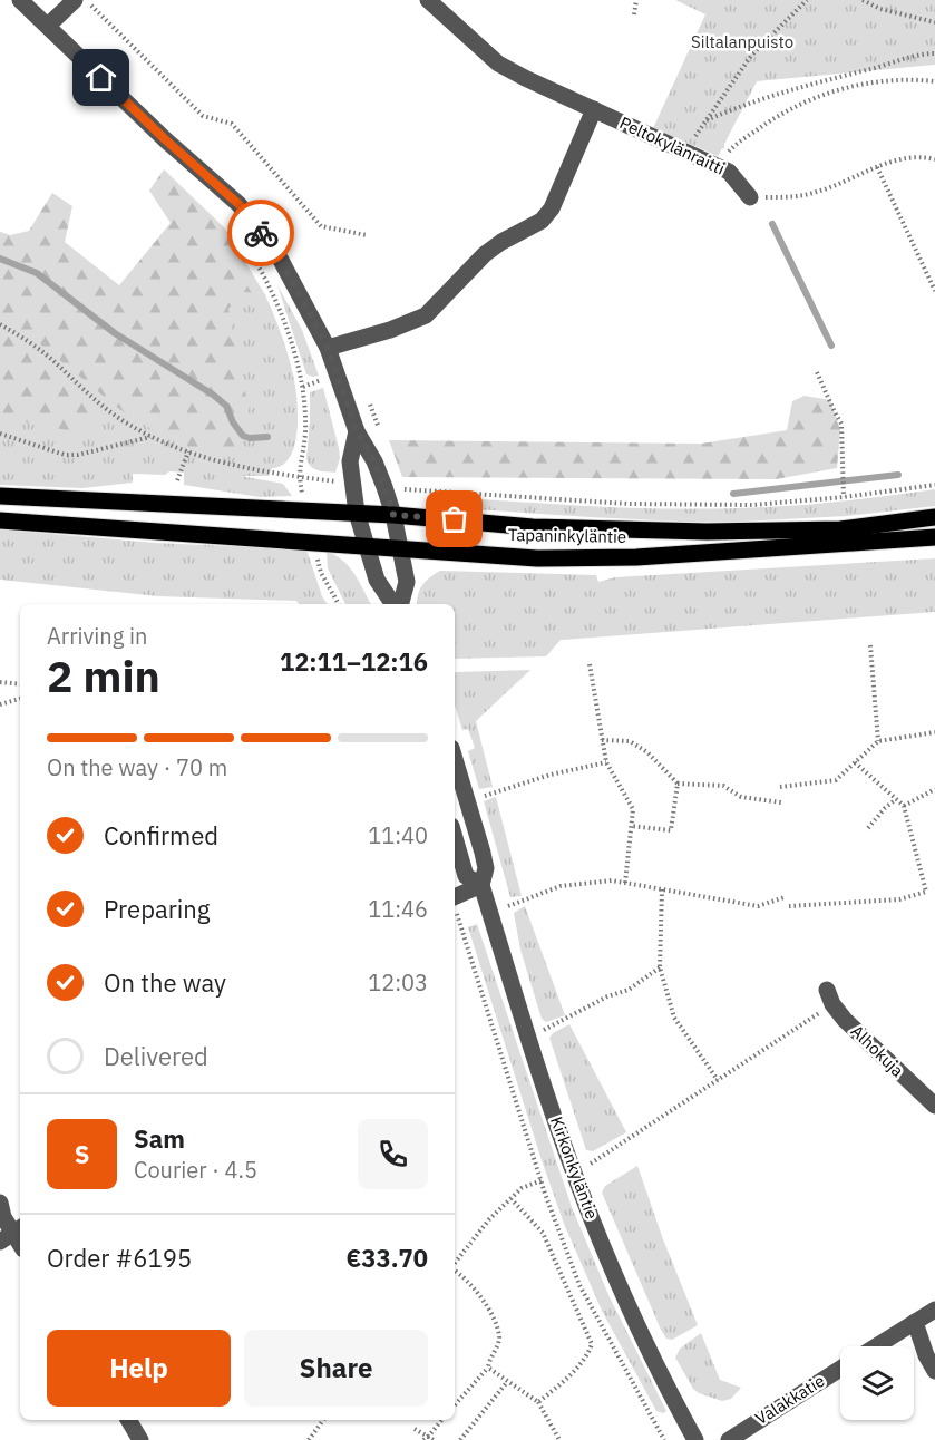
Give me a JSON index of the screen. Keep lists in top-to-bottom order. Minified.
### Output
{"streets":{"main road":["Tapaninkyläntie"],"street":["Peltokylänraitti","Alhokuja","Kirkonkyläntie","Valakkatie"]},"parks":["Siltalanpuisto"],"page":{"heading":["2 min","Arriving in","12:11–12:16"],"panel":["Sam","Courier · 4.5","Order #6195","€33.70"],"bar":"On the way · 70 m","list":[["Confirmed","11:40"],["Preparing","11:46"],["On the way","12:03"],"Delivered"],"round":"S","buttons":["Help","Share"]}}
